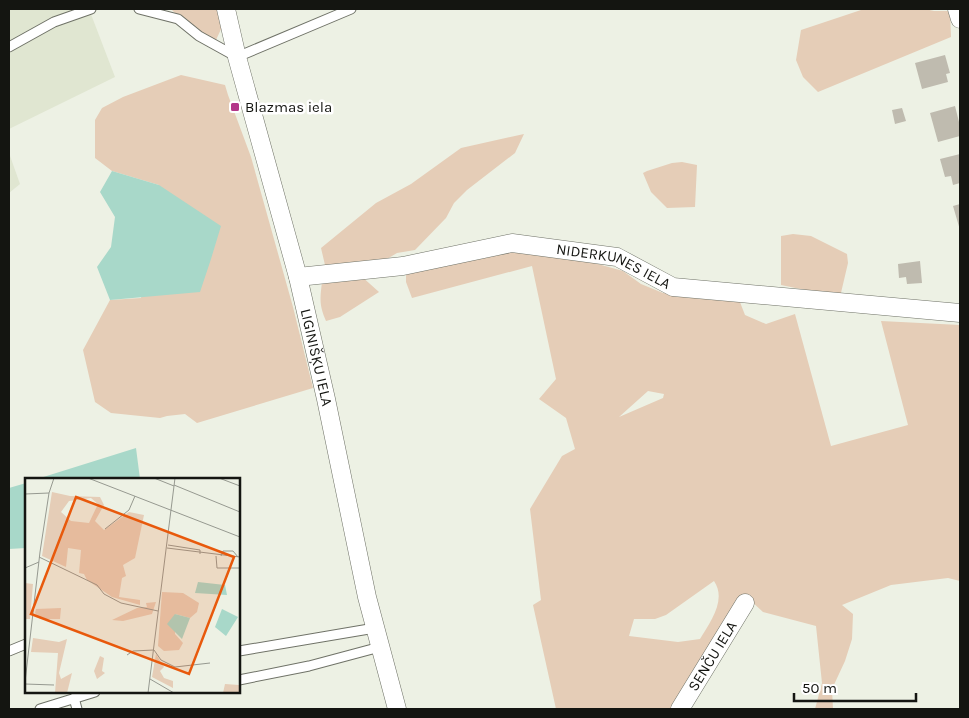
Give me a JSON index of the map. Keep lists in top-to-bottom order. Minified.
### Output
{"streets":{"street":["NIDERKUNES IELA","LIGINIŠĶU IELA","SENČU IELA"]},"crossings":[["NIDERKUNES IELA","LIGINIŠĶU IELA"]],"places":{"transit":["Blazmas iela"]},"scale_bar":"50 m"}
